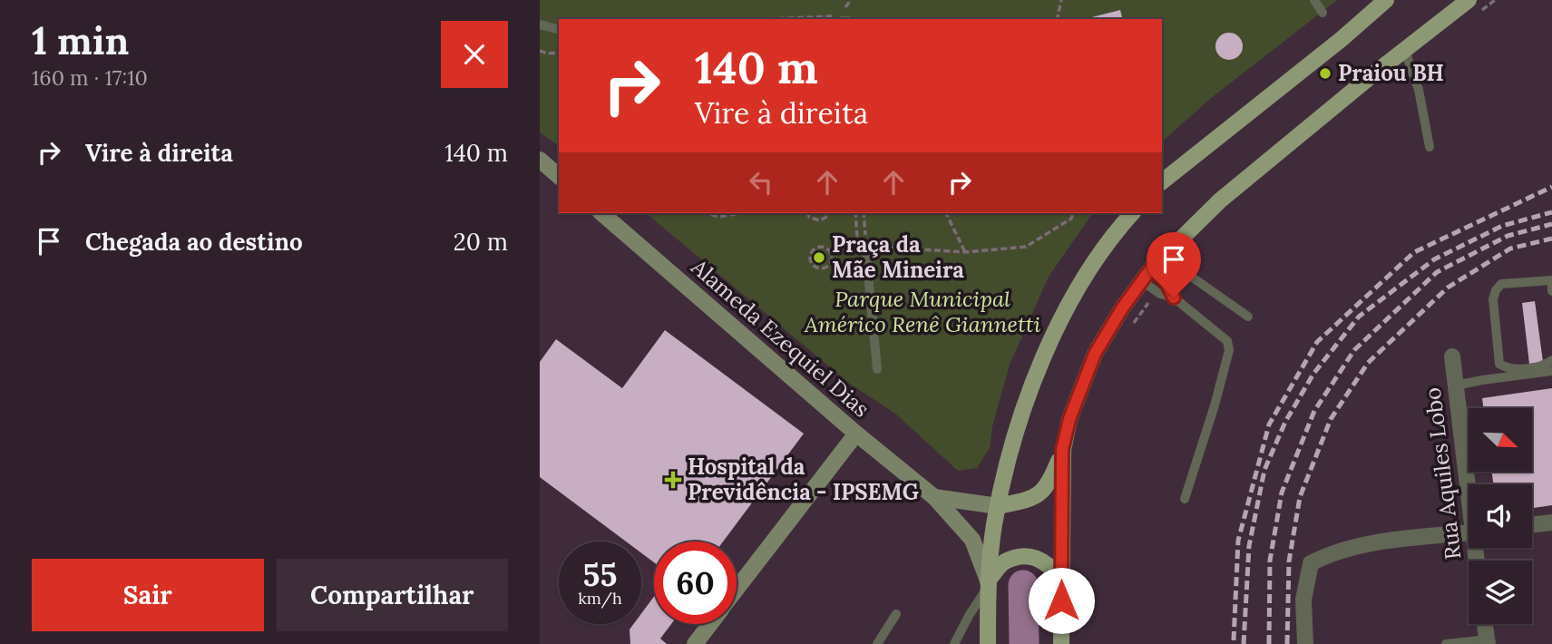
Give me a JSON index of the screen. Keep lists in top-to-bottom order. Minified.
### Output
{"streets":{"street":["Alameda Ezequiel Dias","Rua Aquiles Lobo"]},"parks":["Parque Municipal Américo Renê Giannetti"],"places":{"other":["Praiou BH","Praça da Mãe Mineira"],"health":["Hospital da Previdência - IPSEMG"]},"north":"bottom right","page":{"heading":["1 min","160 m · 17:10"],"turn":["140 m","Vire à direita"],"list":[{"name":"Vire à direita","value":"140 m"},{"name":"Chegada ao destino","value":"20 m"}],"speed":"55 km/h","limit":"60","buttons":["Sair","Compartilhar"]}}
